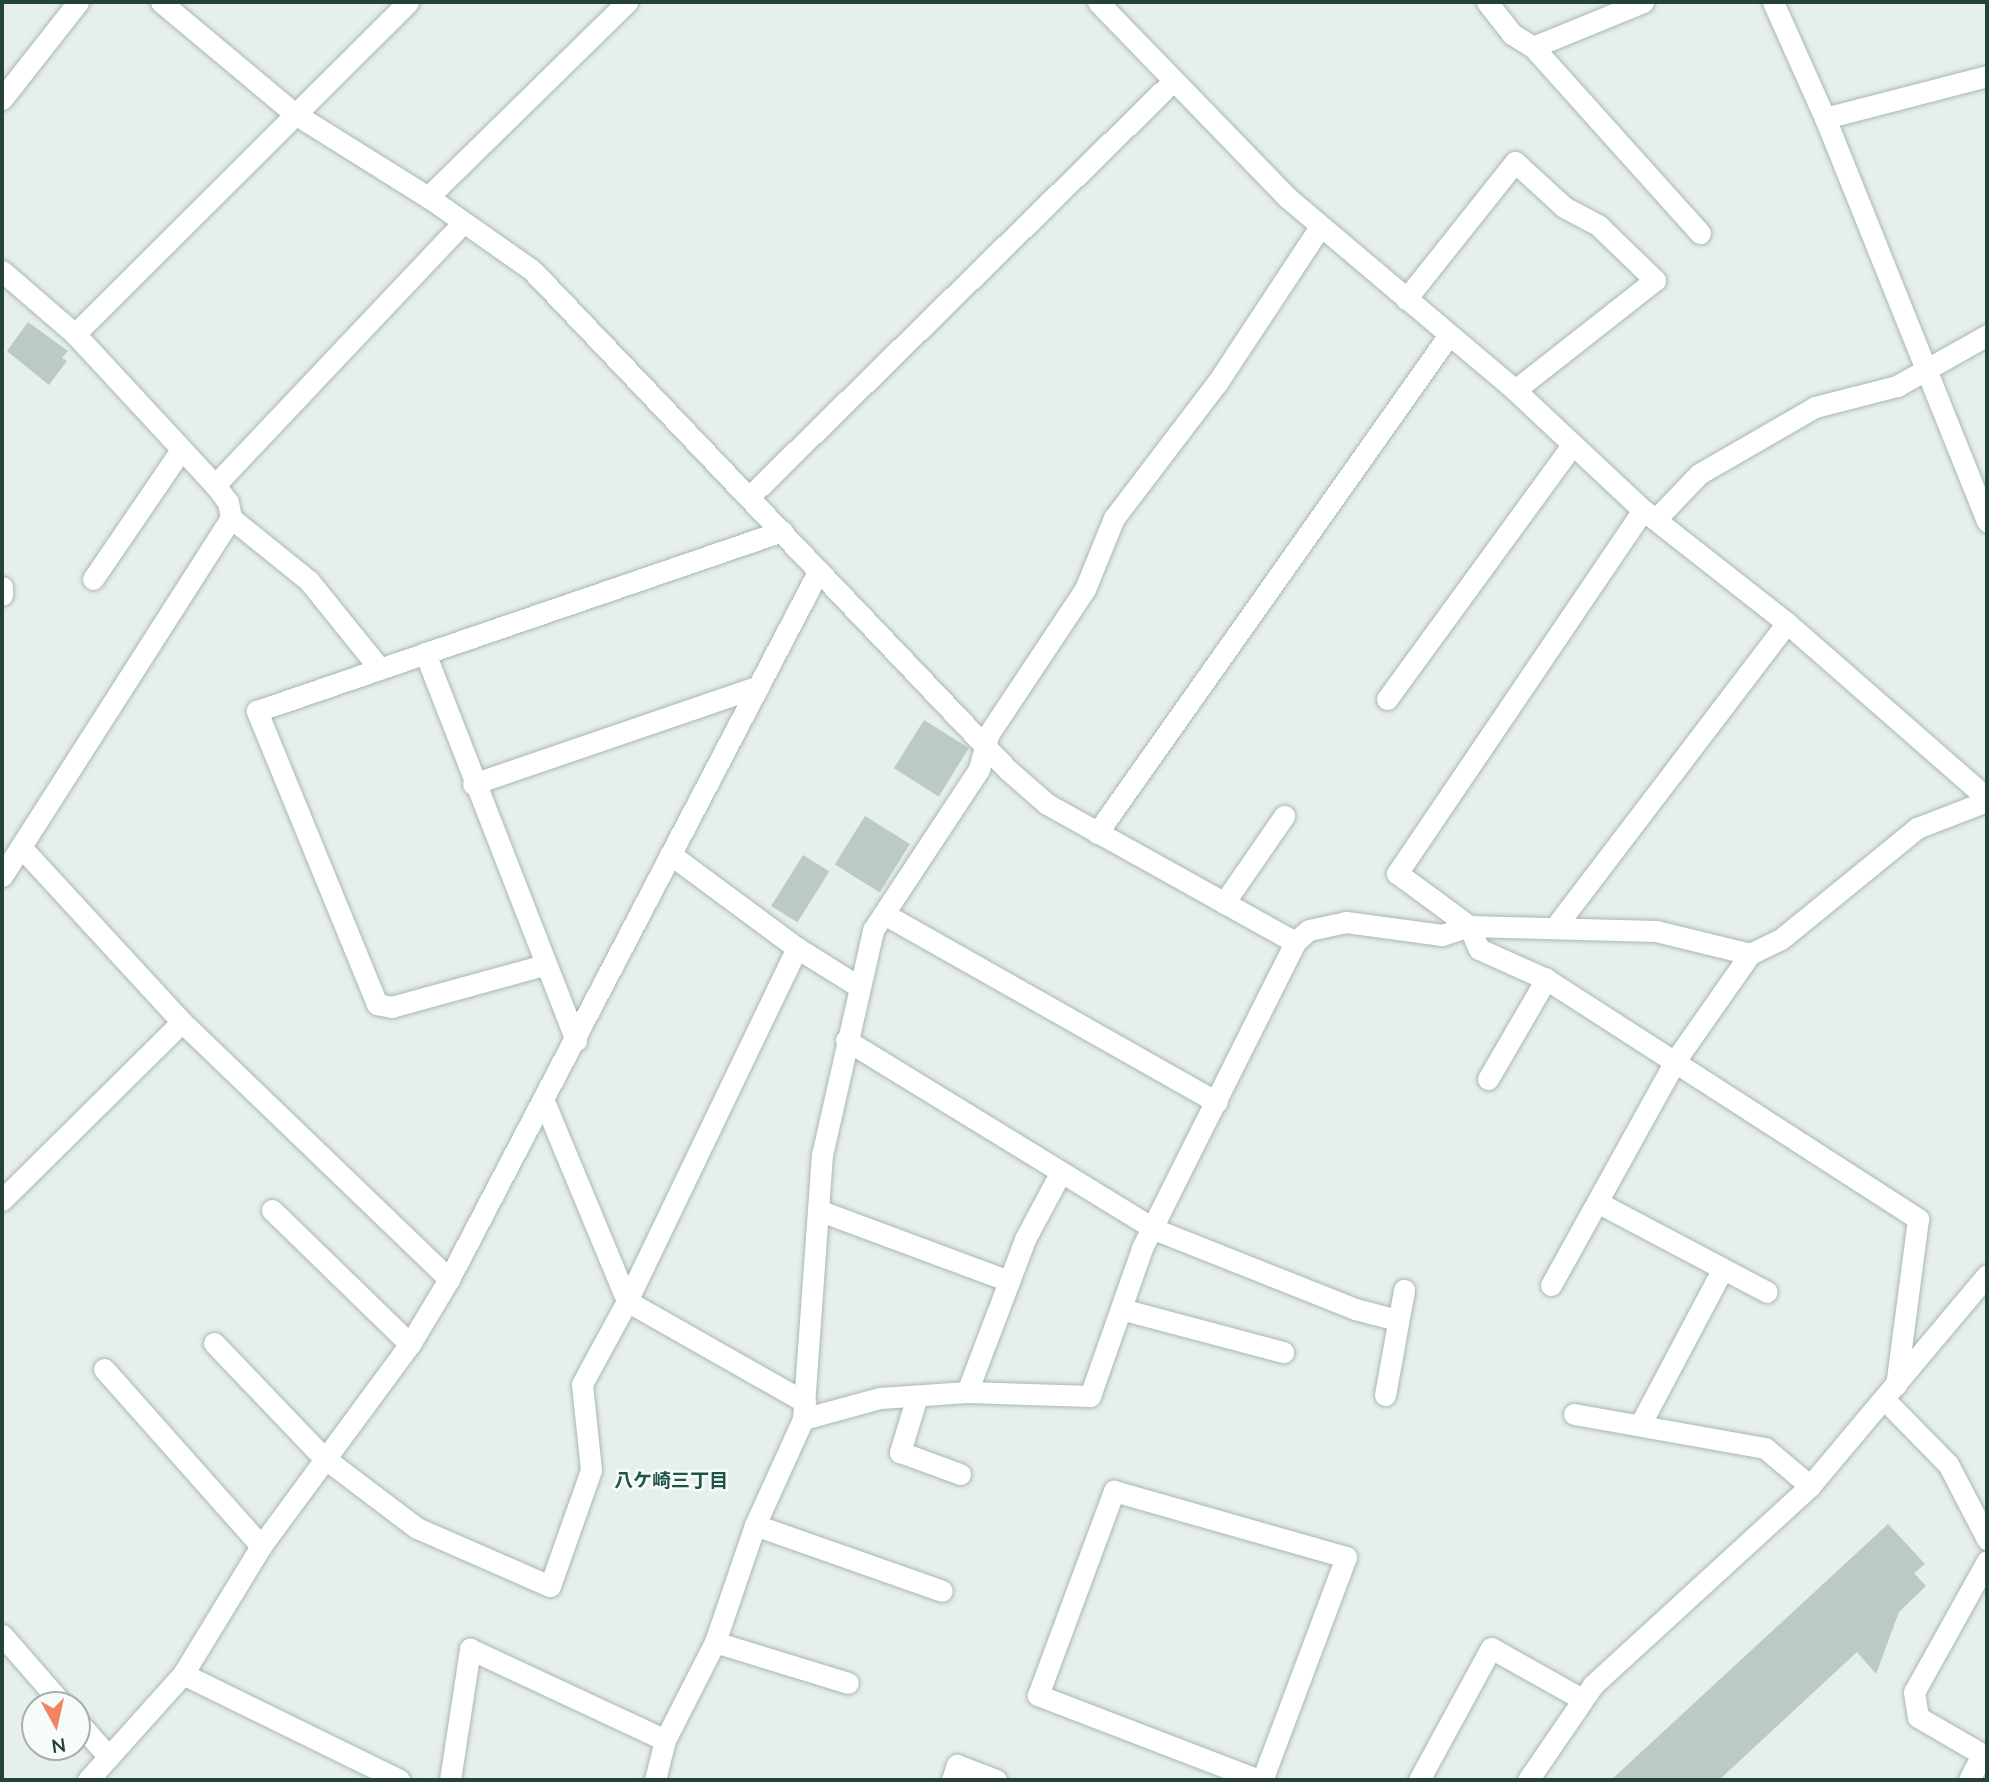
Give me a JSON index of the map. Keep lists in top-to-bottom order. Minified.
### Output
{"districts":["八ケ崎三丁目"],"north":"bottom"}
